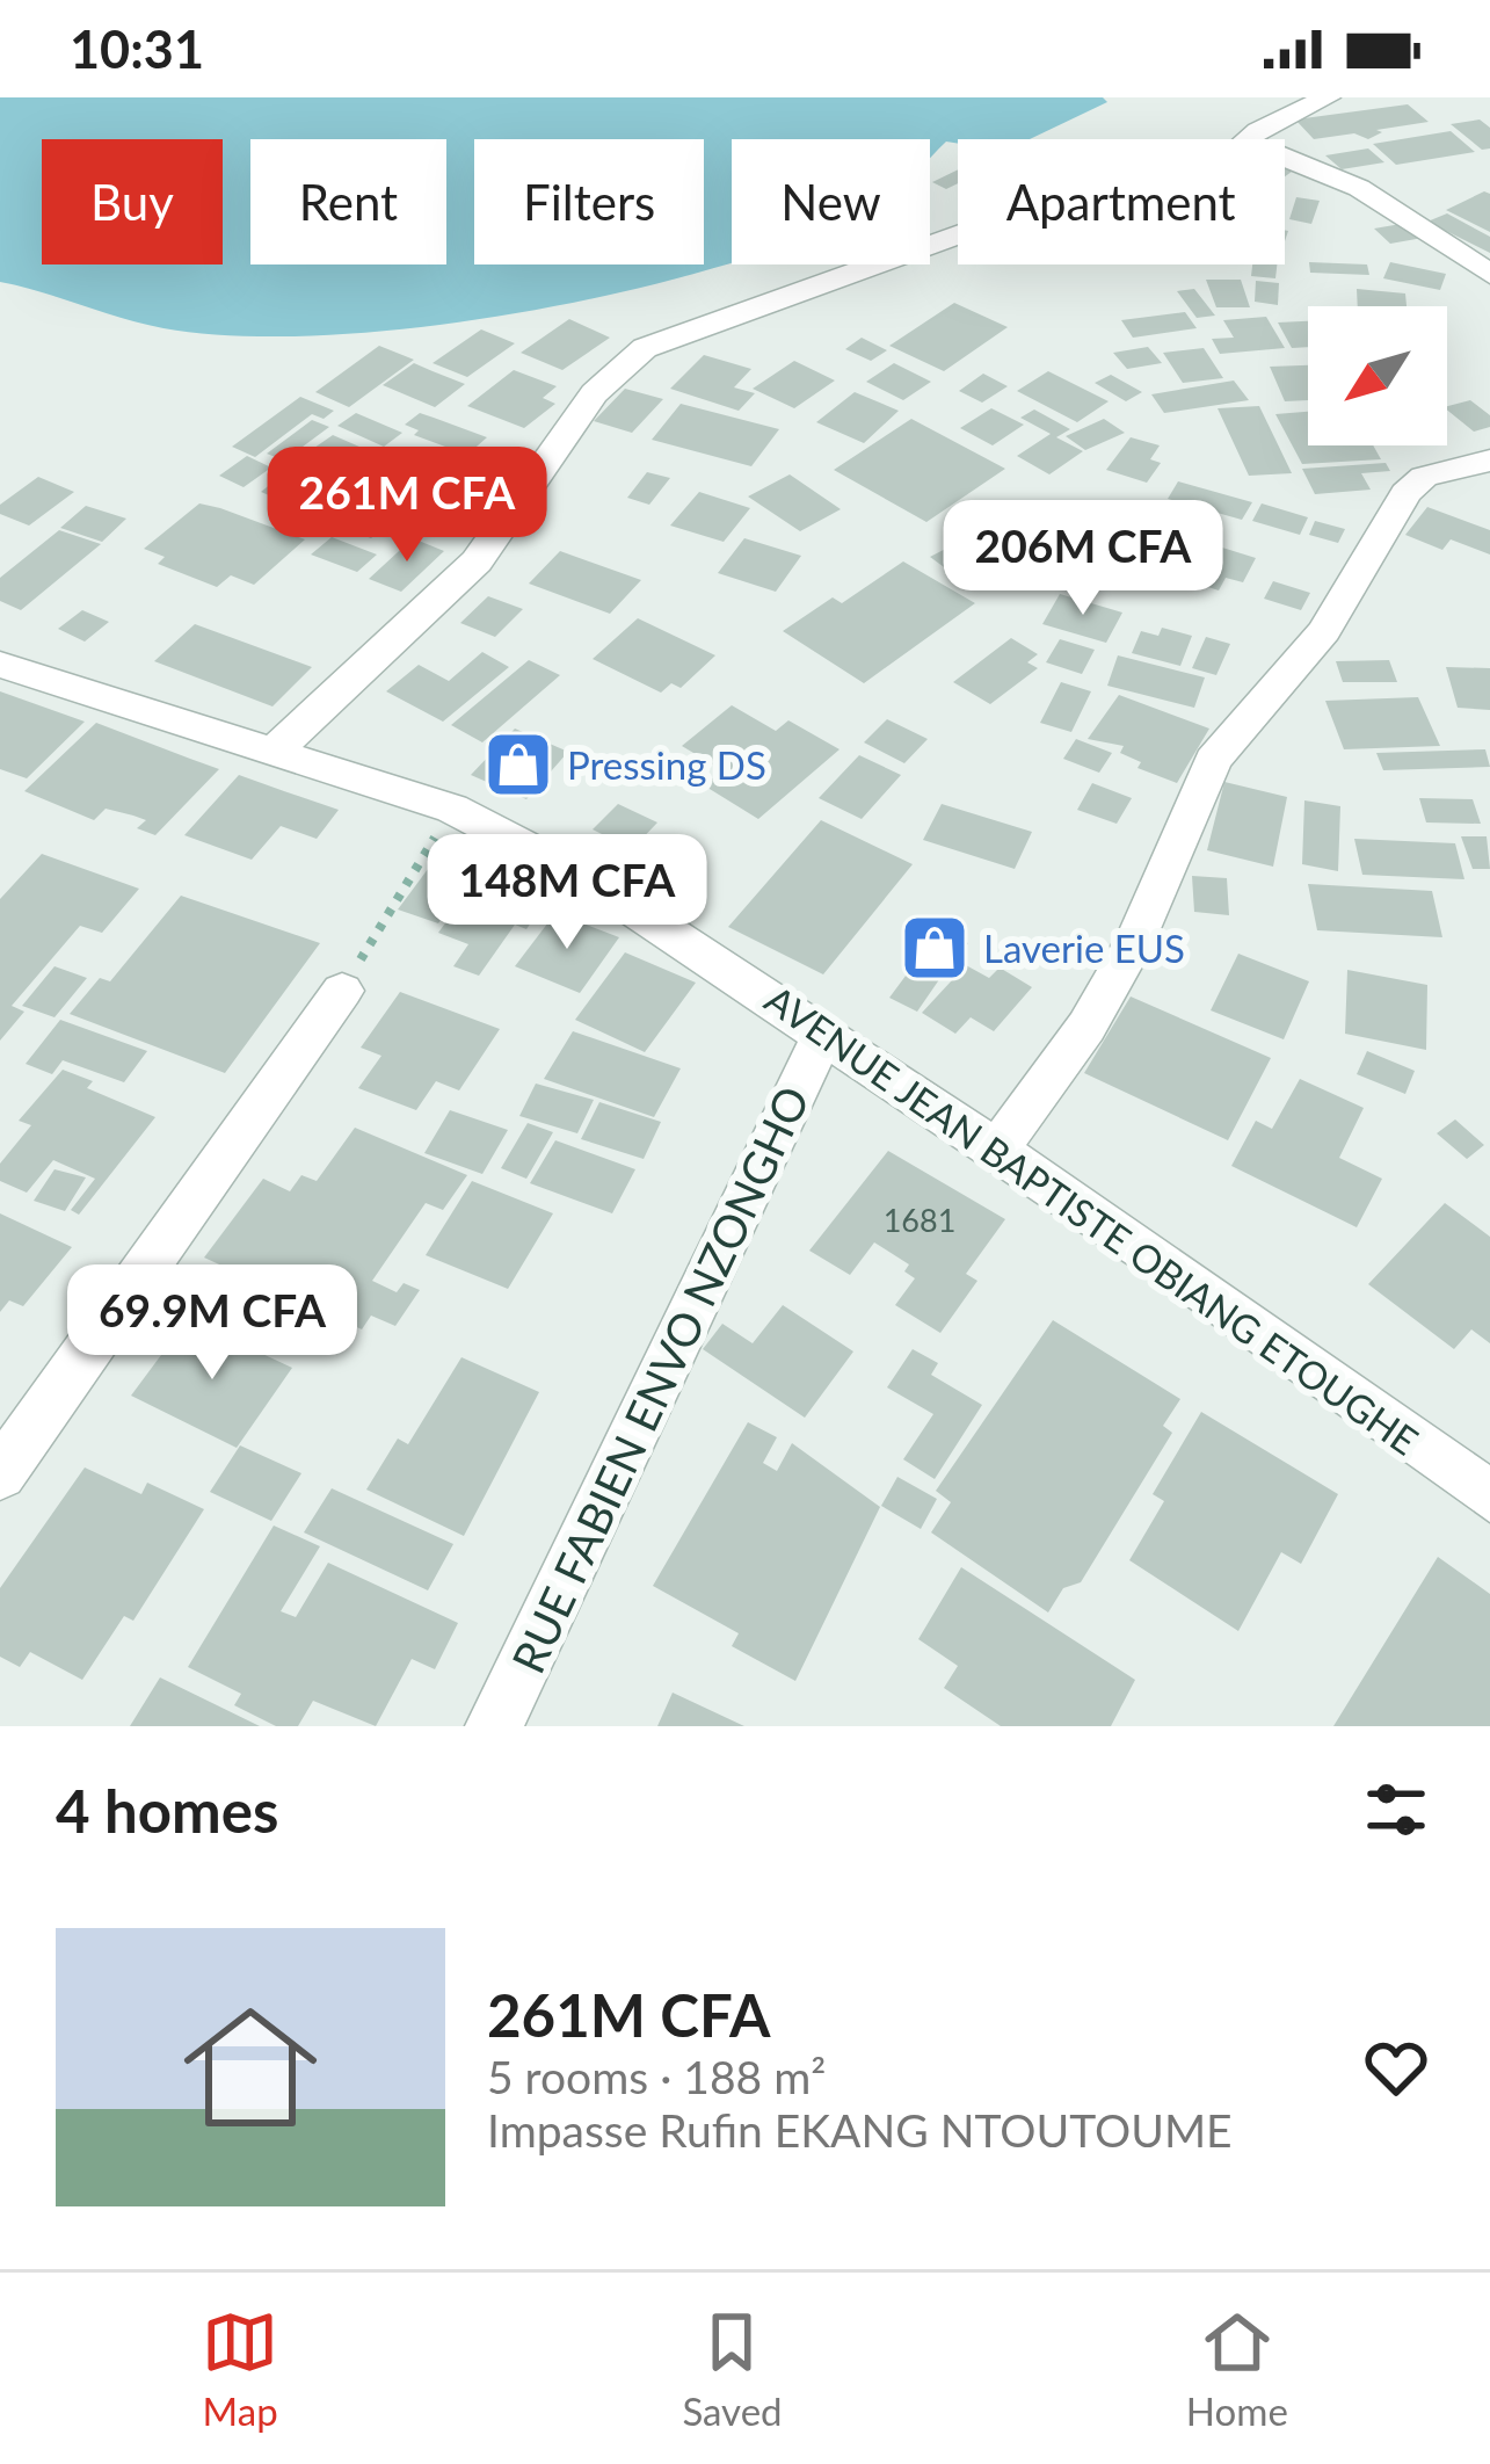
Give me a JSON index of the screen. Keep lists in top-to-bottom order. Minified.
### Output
{"streets":{"street":["AVENUE JEAN BAPTISTE OBIANG ETOUGHE","RUE FABIEN ENVO NZONGHO"]},"crossings":[["AVENUE JEAN BAPTISTE OBIANG ETOUGHE","RUE FABIEN ENVO NZONGHO"]],"places":{"shop":["Pressing DS","Laverie EUS"]},"house_numbers":["1681"],"north":"bottom left","page":{"status":"10:31","chip":["Buy","Rent","Filters","New","Apartment"],"price":["261M CFA","206M CFA","148M CFA","69.9M CFA"],"heading":"4 homes","list":[{"name":"261M CFA","note":"5 rooms · 188 m² · Impasse Rufin EKANG NTOUTOUME"}],"tabs":["Map","Saved","Home"]}}
